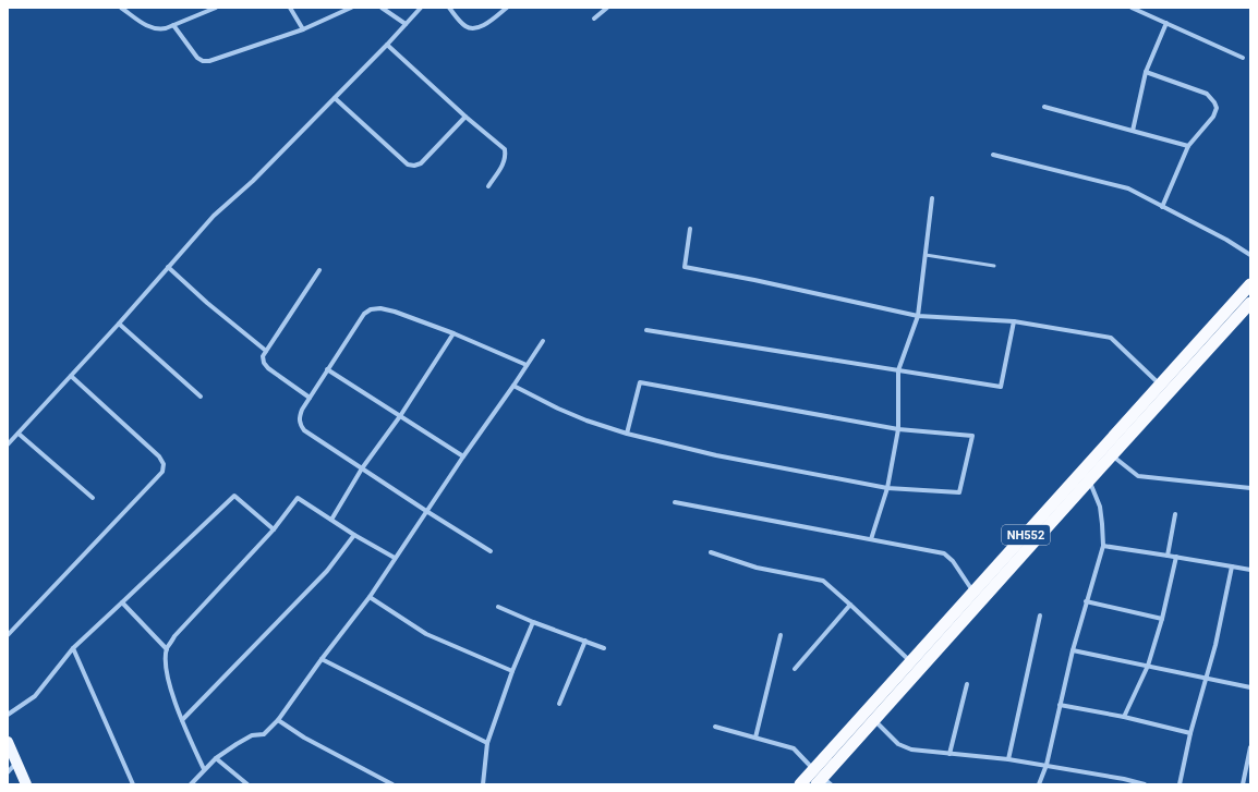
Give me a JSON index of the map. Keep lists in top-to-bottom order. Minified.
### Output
{"streets":{"highway":["NH552"]}}
